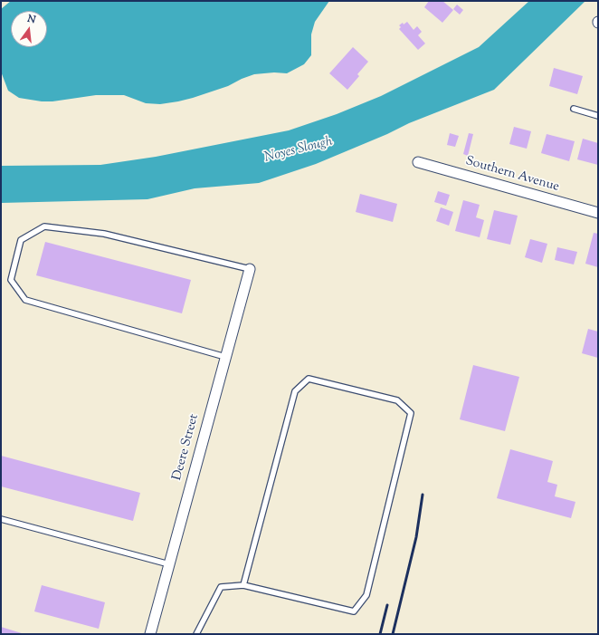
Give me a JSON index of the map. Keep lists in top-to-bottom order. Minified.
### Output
{"streets":{"street":["Southern Avenue","Deere Street"]},"water":["Noyes Slough"],"north":"top"}
